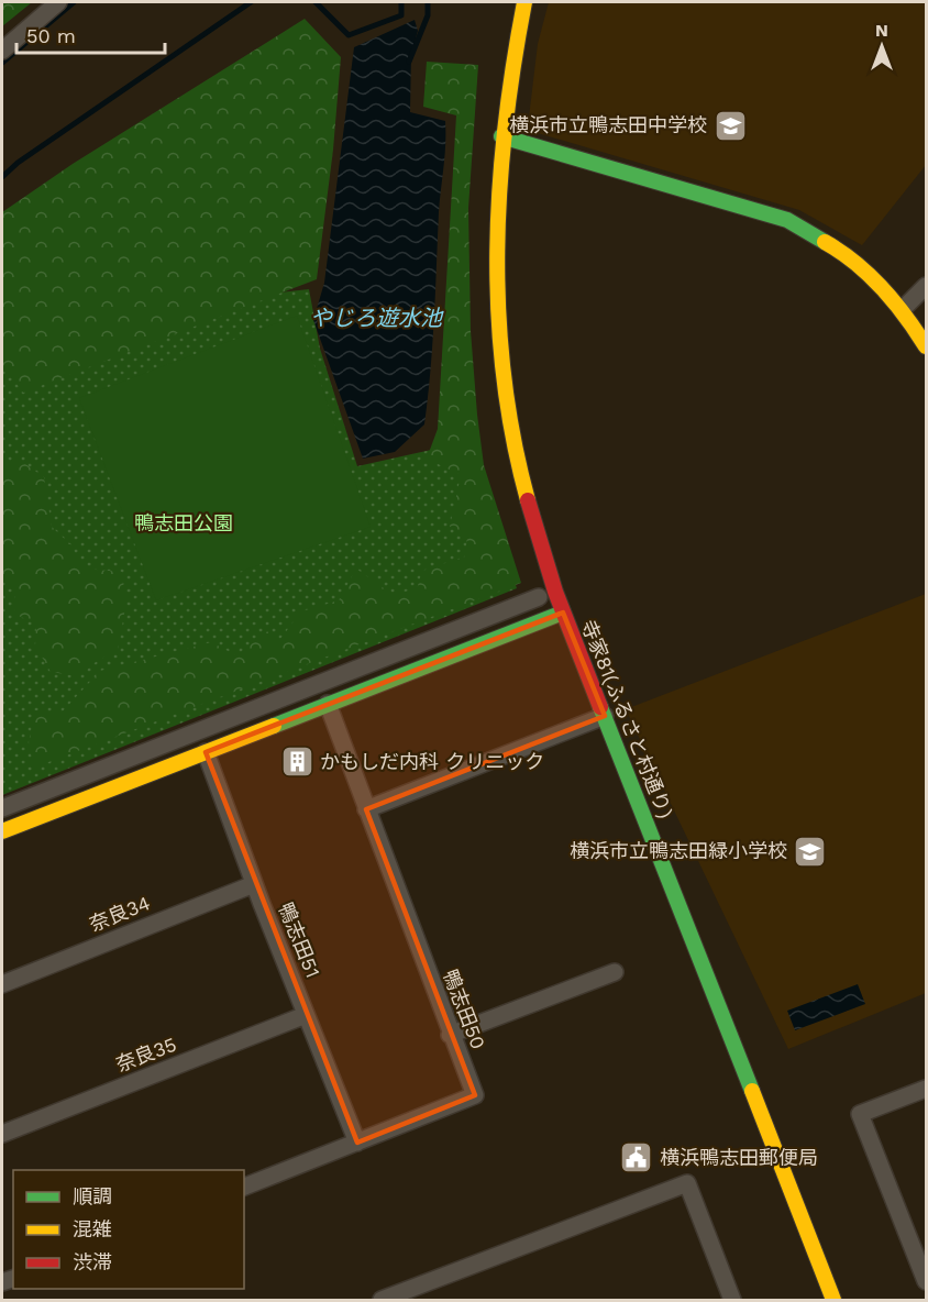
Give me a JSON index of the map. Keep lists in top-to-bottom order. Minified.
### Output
{"streets":{"street":["寺家81(ふるさと村通り)","奈良34","鴨志田51","鴨志田50","奈良35"]},"crossings":[["奈良34","鴨志田51"],["鴨志田51","鴨志田50"],["鴨志田51","奈良35"]],"water":["やじろ遊水池"],"parks":["鴨志田公園"],"places":{"school or university":["横浜市立鴨志田中学校","横浜市立鴨志田緑小学校"],"building":["かもしだ内科 クリニック"],"public building":["横浜鴨志田郵便局"]},"legend":["順調","混雑","渋滞"],"scale_bar":"50 m","north":"top"}
